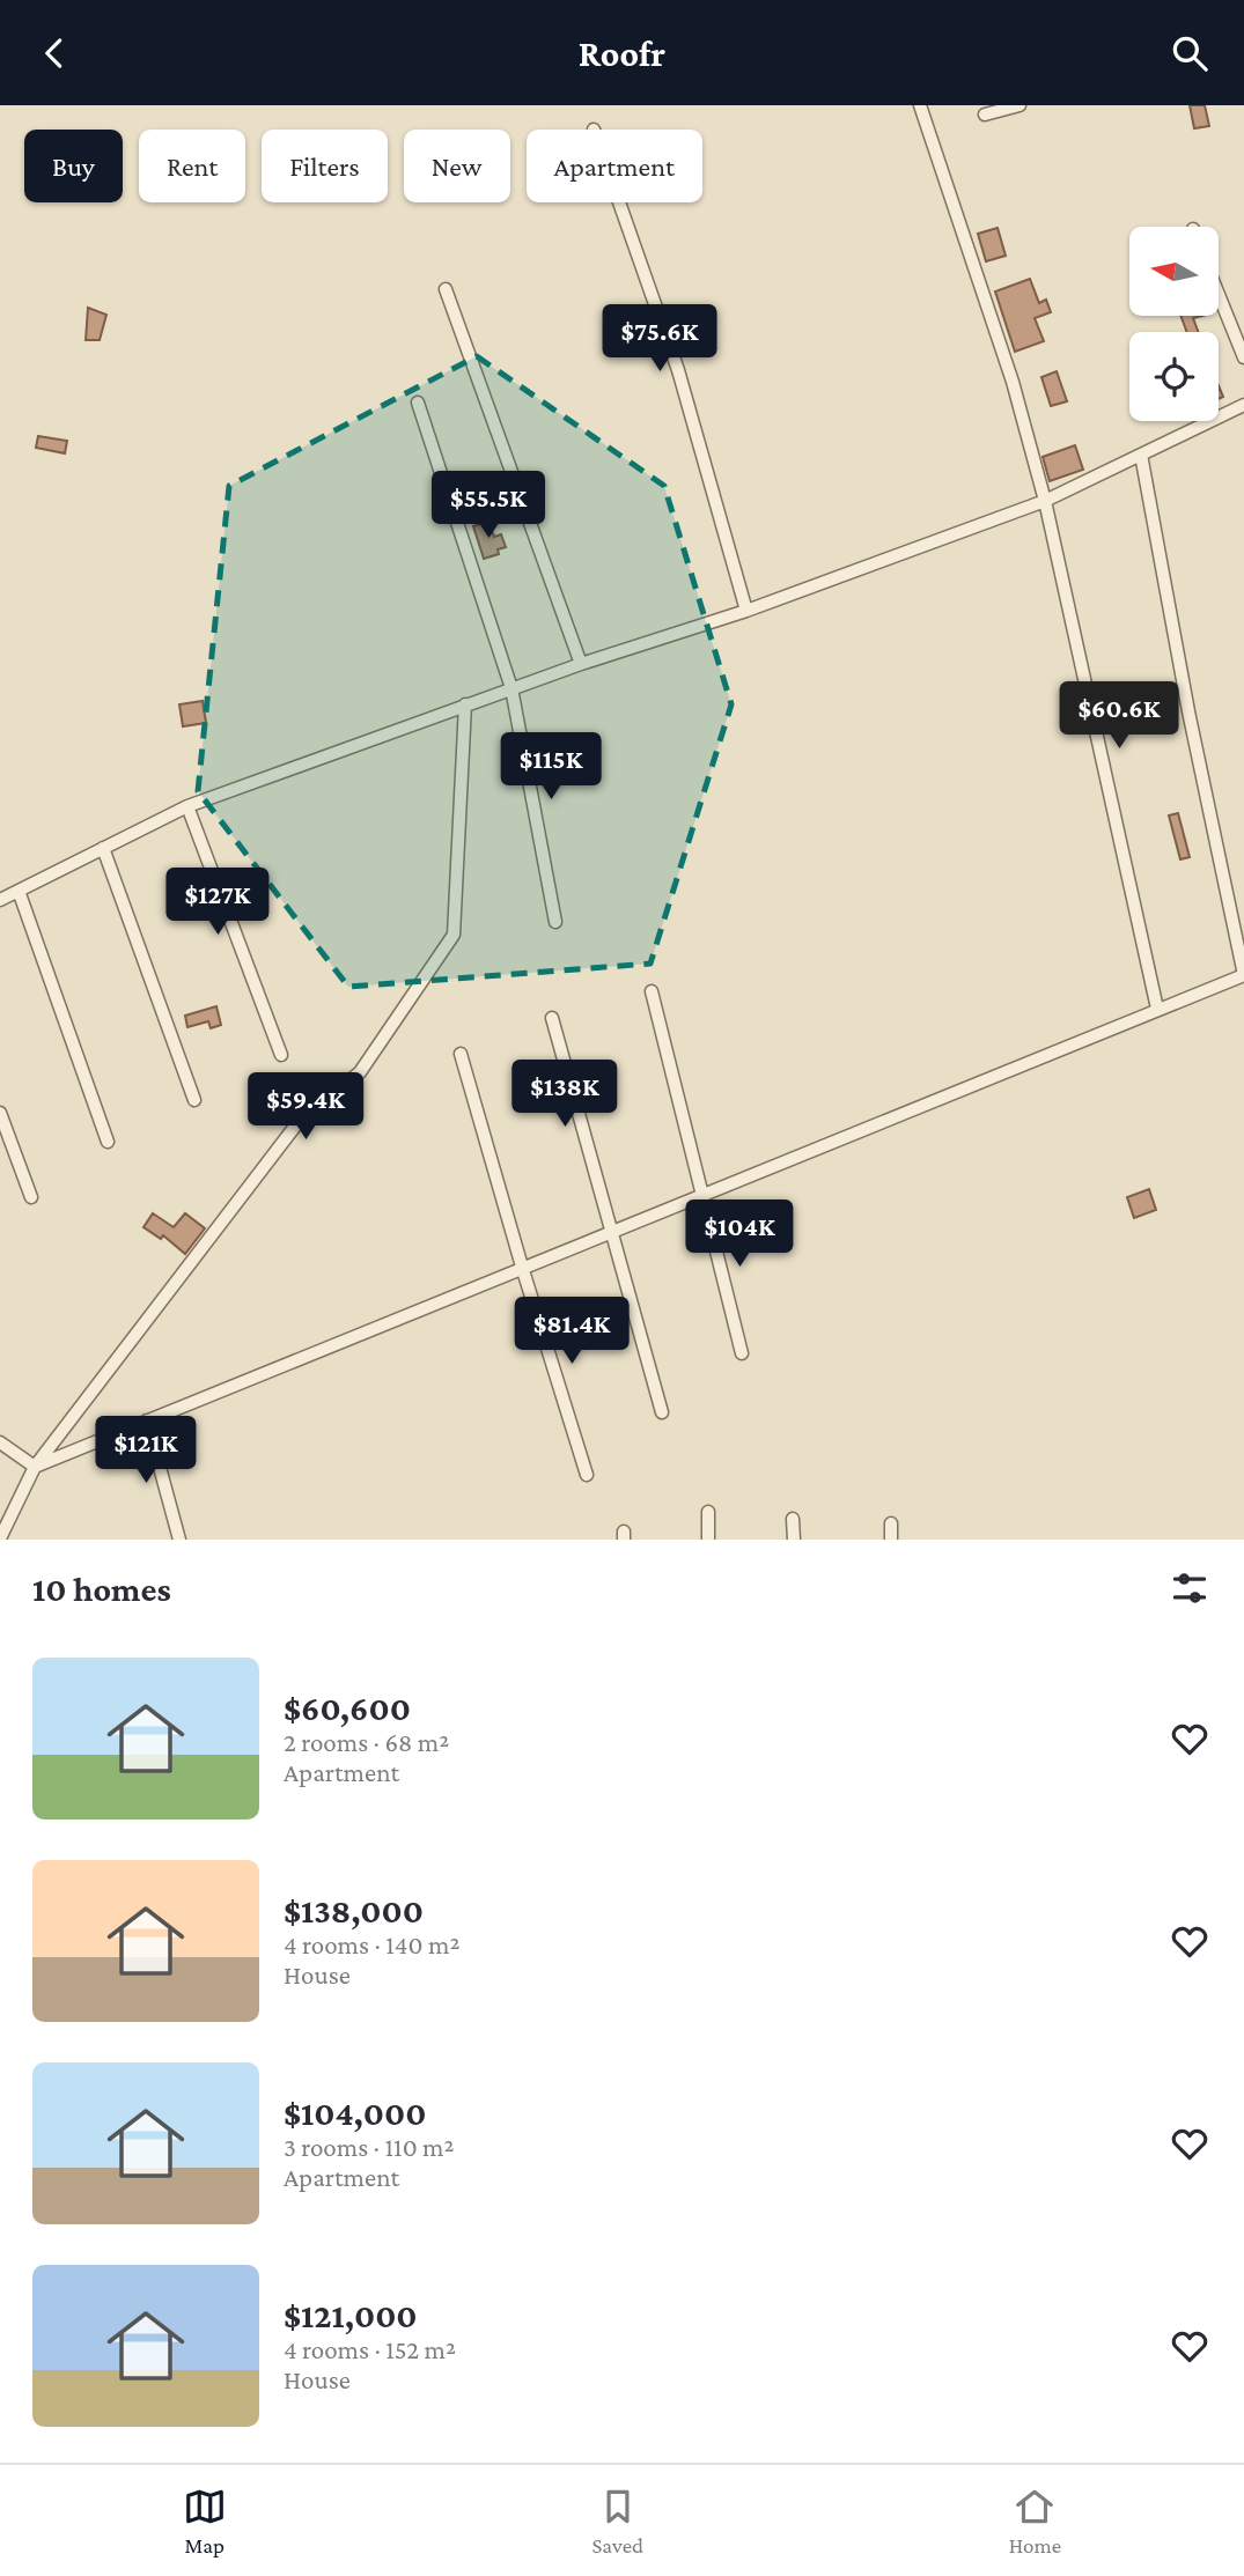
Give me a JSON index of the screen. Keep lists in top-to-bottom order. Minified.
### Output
{"north":"left","page":{"header":"Roofr","chip":["Buy","Rent","Filters","New","Apartment"],"price":["$75.6K","$55.5K","$60.6K","$115K","$127K","$138K","$59.4K","$104K","$81.4K","$121K"],"heading":"10 homes","list":[{"name":"$60,600","note":"2 rooms · 68 m² · Apartment"},{"name":"$138,000","note":"4 rooms · 140 m² · House"},{"name":"$104,000","note":"3 rooms · 110 m² · Apartment"},{"name":"$121,000","note":"4 rooms · 152 m² · House"}],"tabs":["Map","Saved","Home"]}}
